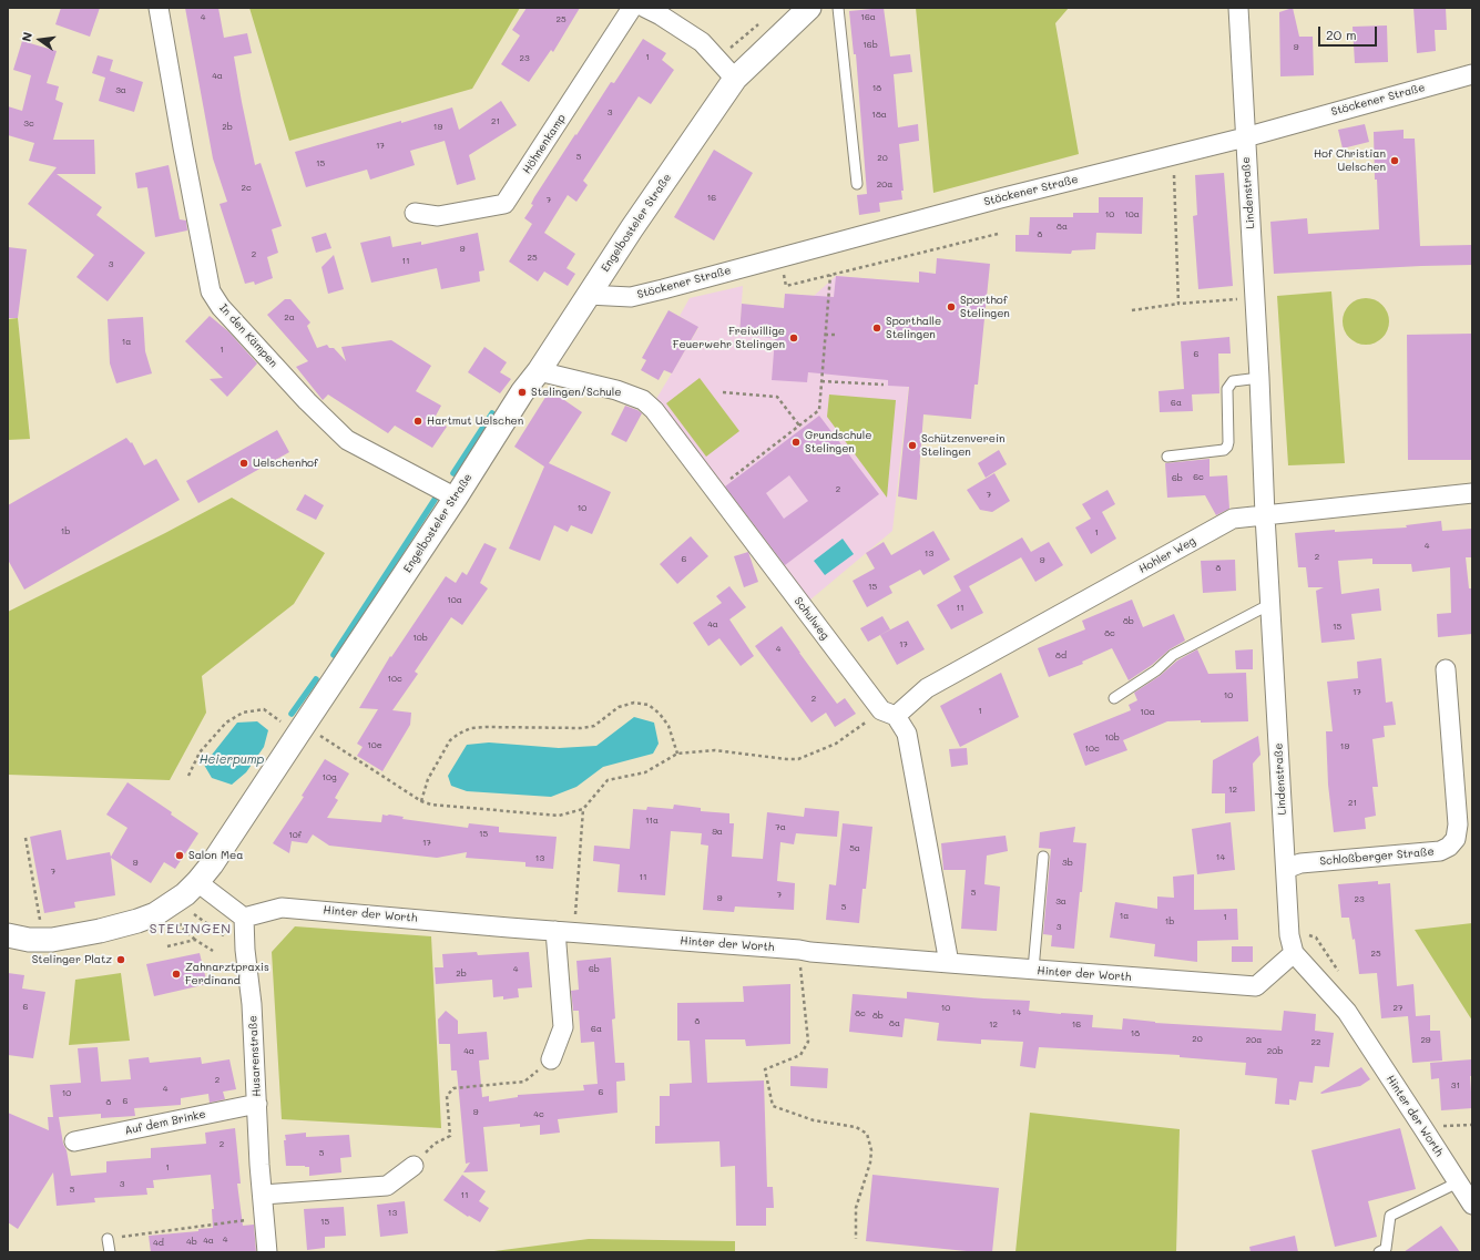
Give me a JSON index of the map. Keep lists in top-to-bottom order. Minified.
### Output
{"streets":{"street":["Stöckener Straße","Höhnenkamp","Lindenstraße","Engelbosteler Straße","In den Kämpen","Hohler Weg","Schulweg","Schloßberger Straße","Hinter der Worth","Husarenstraße","Auf dem Brinke"]},"crossings":[["Stöckener Straße","Lindenstraße"],["Stöckener Straße","Engelbosteler Straße"],["Lindenstraße","Hohler Weg"],["Lindenstraße","Schloßberger Straße"],["Lindenstraße","Hinter der Worth"],["Engelbosteler Straße","In den Kämpen"],["Engelbosteler Straße","Schulweg"],["Hohler Weg","Schulweg"],["Schulweg","Hinter der Worth"],["Hinter der Worth","Husarenstraße"],["Husarenstraße","Auf dem Brinke"]],"districts":["STELINGEN"],"water":["Heierpump"],"places":["Hof Christian Uelschen","Sporthof Stelingen","Sporthalle Stelingen","Freiwillige Feuerwehr Stelingen","Stelingen/Schule","Hartmut Uelschen","Grundschule Stelingen","Schützenverein Stelingen","Uelschenhof","Salon Mea","Stelinger Platz","Zahnarztpraxis Ferdinand"],"house_numbers":["4","16a","25","16b","9","1","23","4a","18","3a","3","18a","21","3c","2b","19","17","5","20","15","20a","2c","16","7","10","10a","8a","8","9","2","25","11","3","2a","1a","1","6","6a","6c","6b","2","7","10","1b","1","4","13","2","6","9","8","15","10a","11","8b","4a","15","8c","10b","17","4","8d","10c","17","10","2","1","10a","10b","10e","19","10c","10g","12","21","11a","7a","9a","15","10f","17","5a","14","13","9","3b","7","11","5","7","9","23","3a","5","1a","1","1b","3","25","4","6b","2b","6","10","27","14","8c","8b","8","8a","12","16","6a","18","20","20a","29","22","4a","20b","2","31","4","6","10","6","8","9","4c","2","5","1","3","5","11","13","15","4","4a","4b","4d"],"scale_bar":"20 m","north":"left"}
